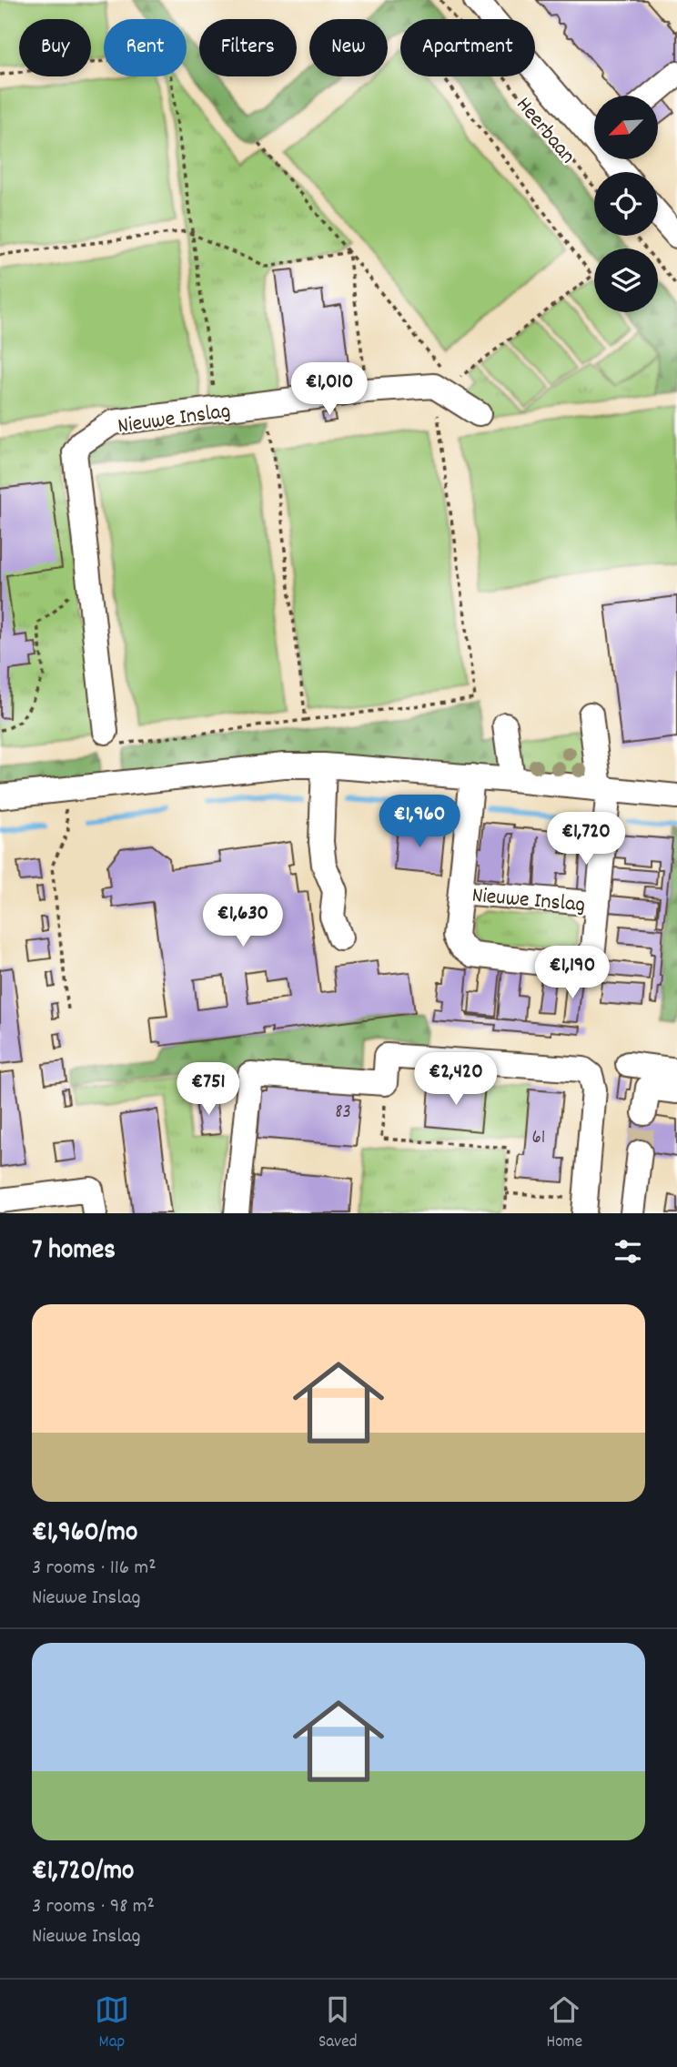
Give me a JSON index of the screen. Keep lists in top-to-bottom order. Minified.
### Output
{"streets":{"street":["Heerbaan","Nieuwe Inslag"]},"house_numbers":["83","61"],"north":"bottom left","page":{"chip":["Buy","Rent","Filters","New","Apartment"],"price":["€1,010","€1,960","€1,720","€1,630","€1,190","€2,420","€751"],"heading":"7 homes","list":[{"name":"€1,960/mo","note":"3 rooms · 116 m² · Nieuwe Inslag"},{"name":"€1,720/mo","note":"3 rooms · 98 m² · Nieuwe Inslag"}],"tabs":["Map","Saved","Home"]}}
